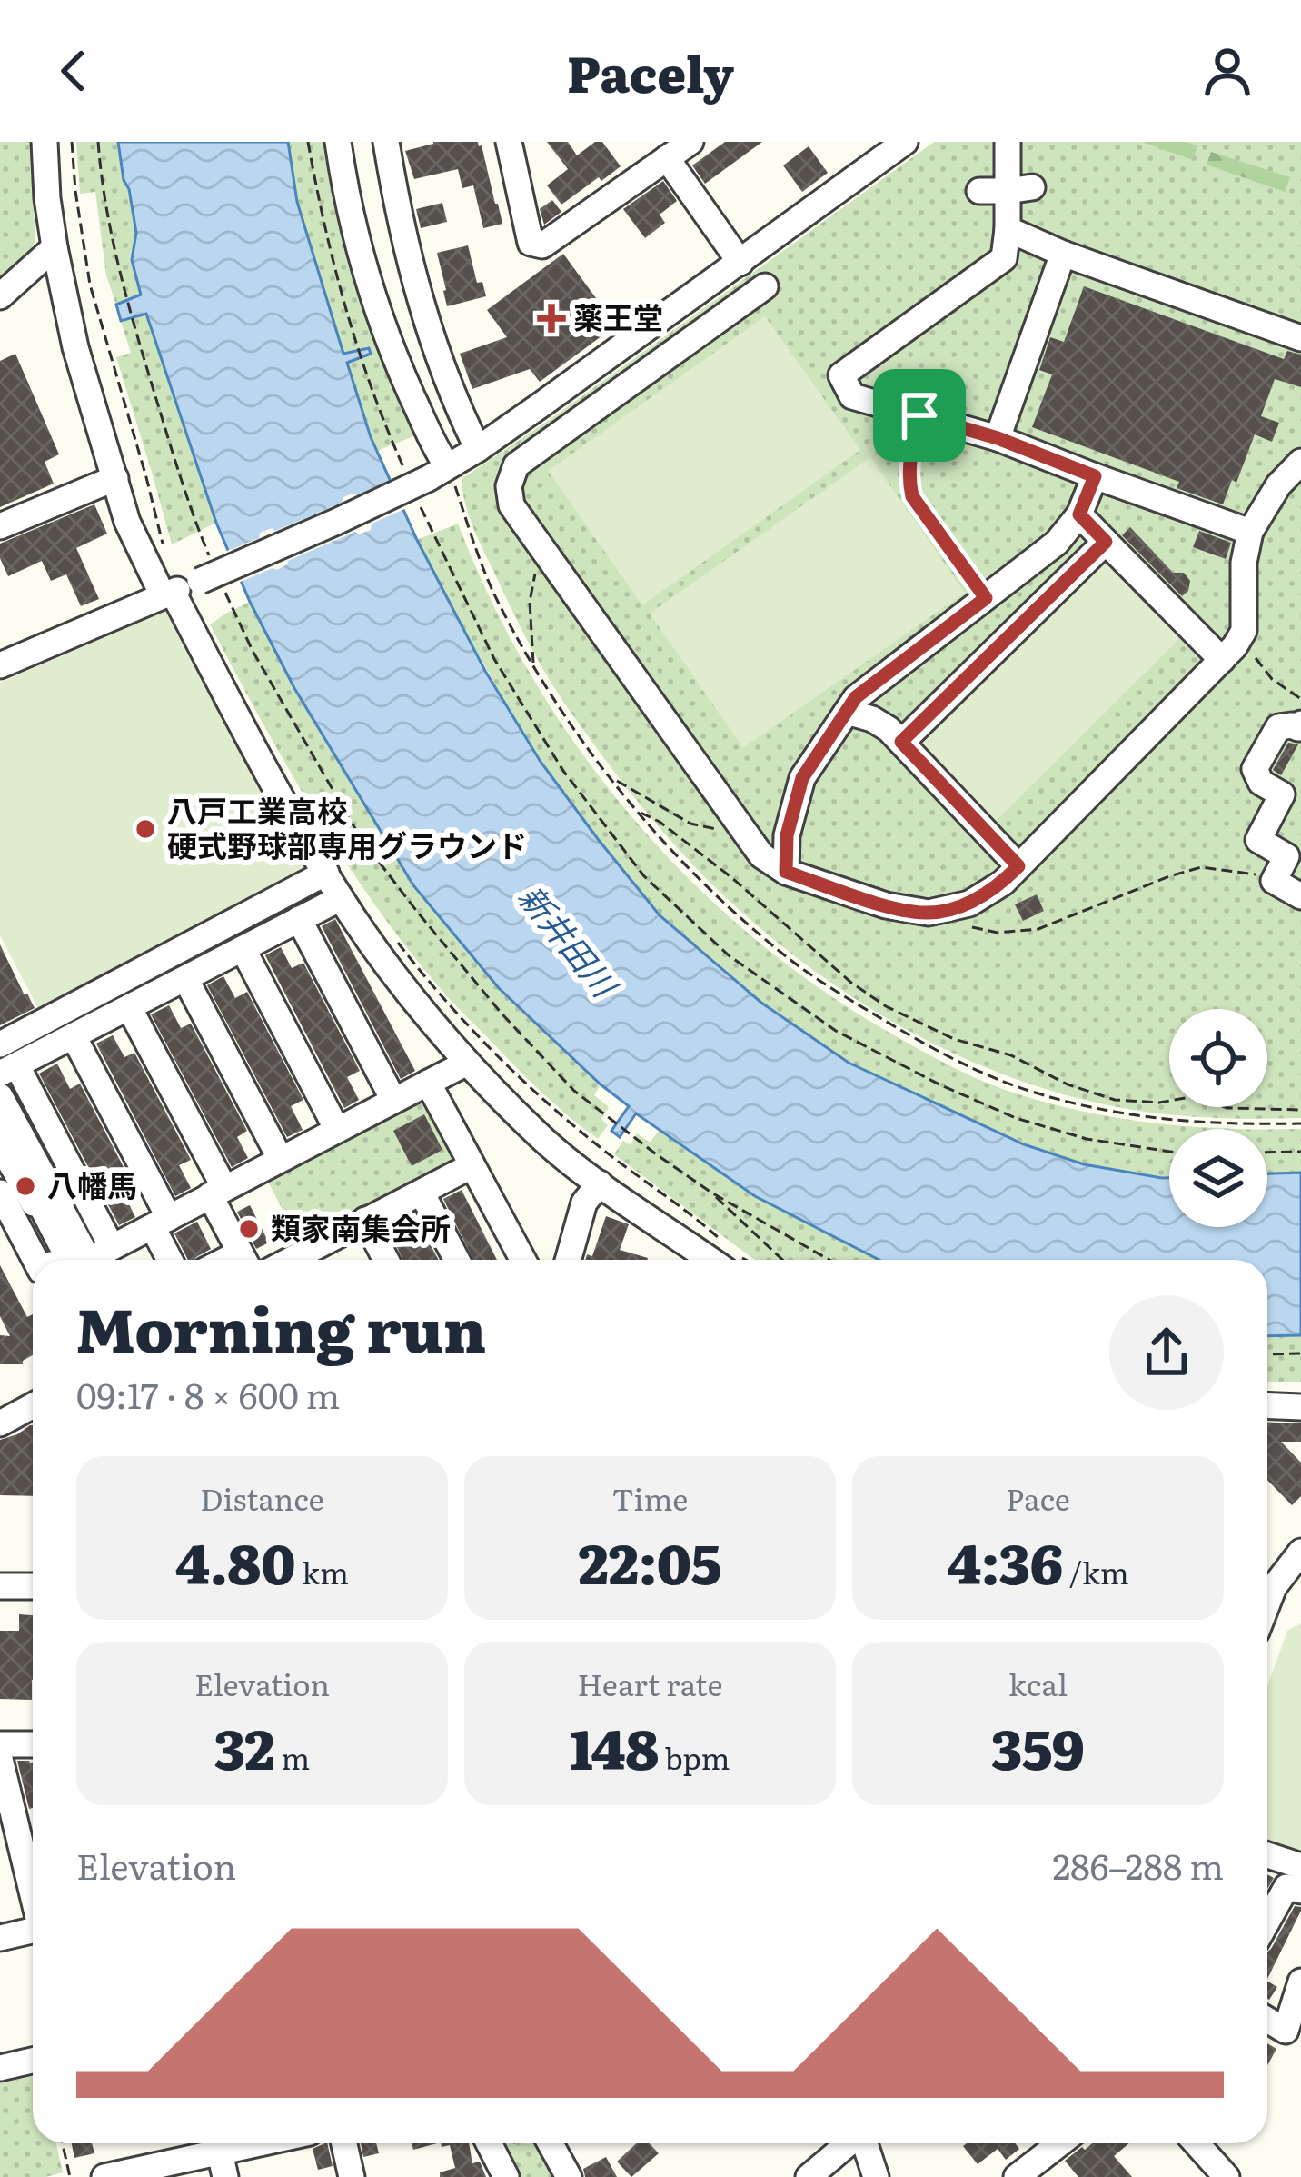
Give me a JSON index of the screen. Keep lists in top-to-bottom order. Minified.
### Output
{"water":["新井田川"],"places":{"health":["薬王堂"],"other":["八戸工業高校 硬式野球部専用グラウンド","八幡馬","類家南集会所"]},"page":{"header":"Pacely","heading":["Morning run","09:17 · 8 × 600 m"],"stats":[["Distance","4.80 km"],["Time","22:05"],["Pace","4:36 /km"],["Elevation","32 m"],["Heart rate","148 bpm"],["kcal","359"]],"chart":["Elevation","286–288 m"]}}
